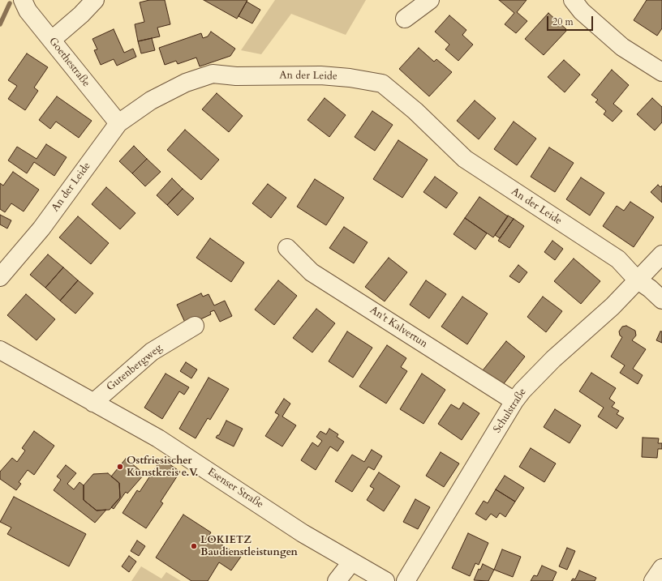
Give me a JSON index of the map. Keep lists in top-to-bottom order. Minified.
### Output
{"streets":{"street":["Goethestraße","An der Leide","An't Kalvertun","Gutenbergweg","Schulstraße","Esenser Straße"]},"crossings":[["Goethestraße","An der Leide"],["An der Leide","Schulstraße"],["An't Kalvertun","Schulstraße"],["Gutenbergweg","Esenser Straße"]],"places":["Ostfriesischer Kunstkreis e.V.","LOKIETZ Baudienstleistungen"],"scale_bar":"20 m"}
